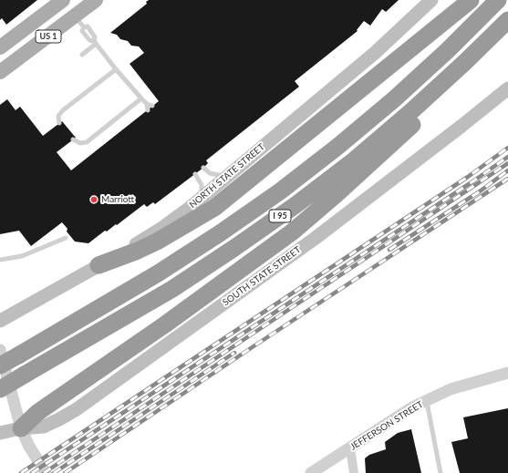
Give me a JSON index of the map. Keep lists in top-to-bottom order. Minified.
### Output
{"streets":{"highway":["I 95"],"main road":["US 1","NORTH STATE STREET","SOUTH STATE STREET"],"street":["JEFFERSON STREET"]},"places":["Marriott"]}
